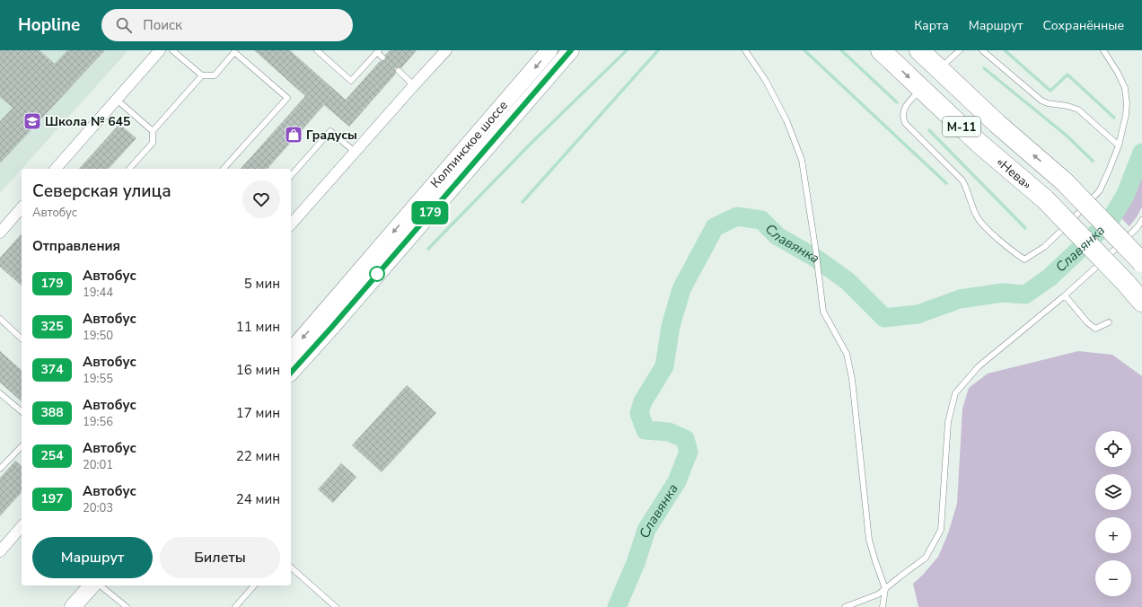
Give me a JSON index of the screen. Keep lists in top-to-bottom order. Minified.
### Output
{"streets":{"highway":["М-11","«Нева»"],"main road":["Колпинское шоссе"]},"water":["Славянка"],"places":{"school or university":["Школа № 645"],"shop":["Градусы"]},"lines":["bus line 179"],"page":{"header":"Hopline","search":"Поиск","nav":["Карта","Маршрут","Сохранённые"],"on_map":"179","heading":[["Северская улица","Автобус"],"Отправления"],"list":[{"mark":"179","name":"Автобус","note":"19:44","value":"5 мин"},{"mark":"325","name":"Автобус","note":"19:50","value":"11 мин"},{"mark":"374","name":"Автобус","note":"19:55","value":"16 мин"},{"mark":"388","name":"Автобус","note":"19:56","value":"17 мин"},{"mark":"254","name":"Автобус","note":"20:01","value":"22 мин"},{"mark":"197","name":"Автобус","note":"20:03","value":"24 мин"}],"map_buttons":["+","−"],"buttons":["Маршрут","Билеты"]}}
